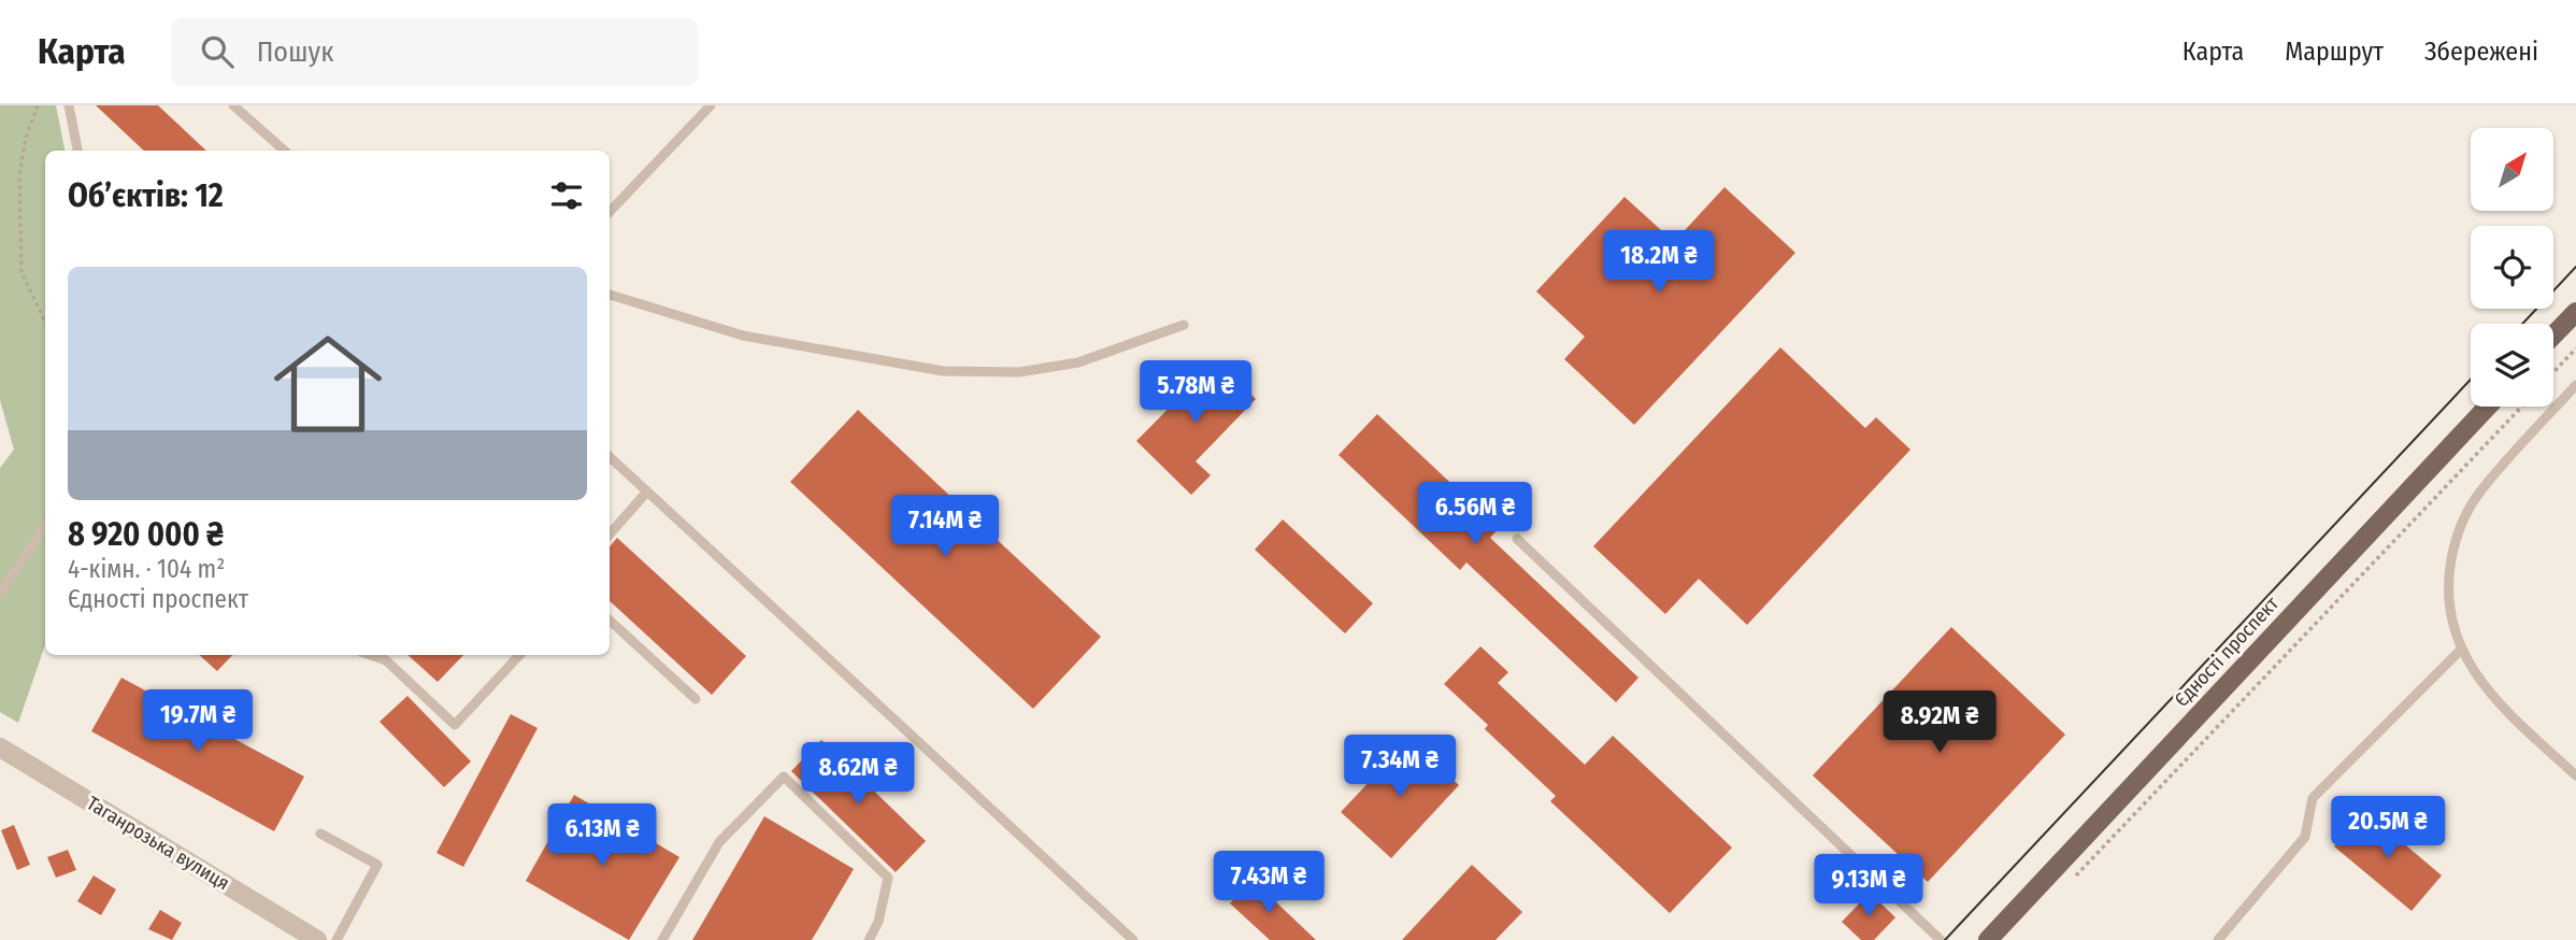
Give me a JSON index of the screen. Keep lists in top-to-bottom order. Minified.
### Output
{"streets":{"main road":["Єдності проспект"],"street":["Таганрозька вулиця"]},"north":"top right","page":{"header":"Карта","search":"Пошук","nav":["Карта","Маршрут","Збережені"],"heading":"Об’єктів: 12","price":["18.2M ₴","5.78M ₴","6.56M ₴","7.14M ₴","19.7M ₴","8.92M ₴","7.34M ₴","8.62M ₴","20.5M ₴","6.13M ₴","7.43M ₴","9.13M ₴"],"list":[{"name":"8 920 000 ₴","note":"4-кімн. · 104 m² · Єдності проспект"}]}}
